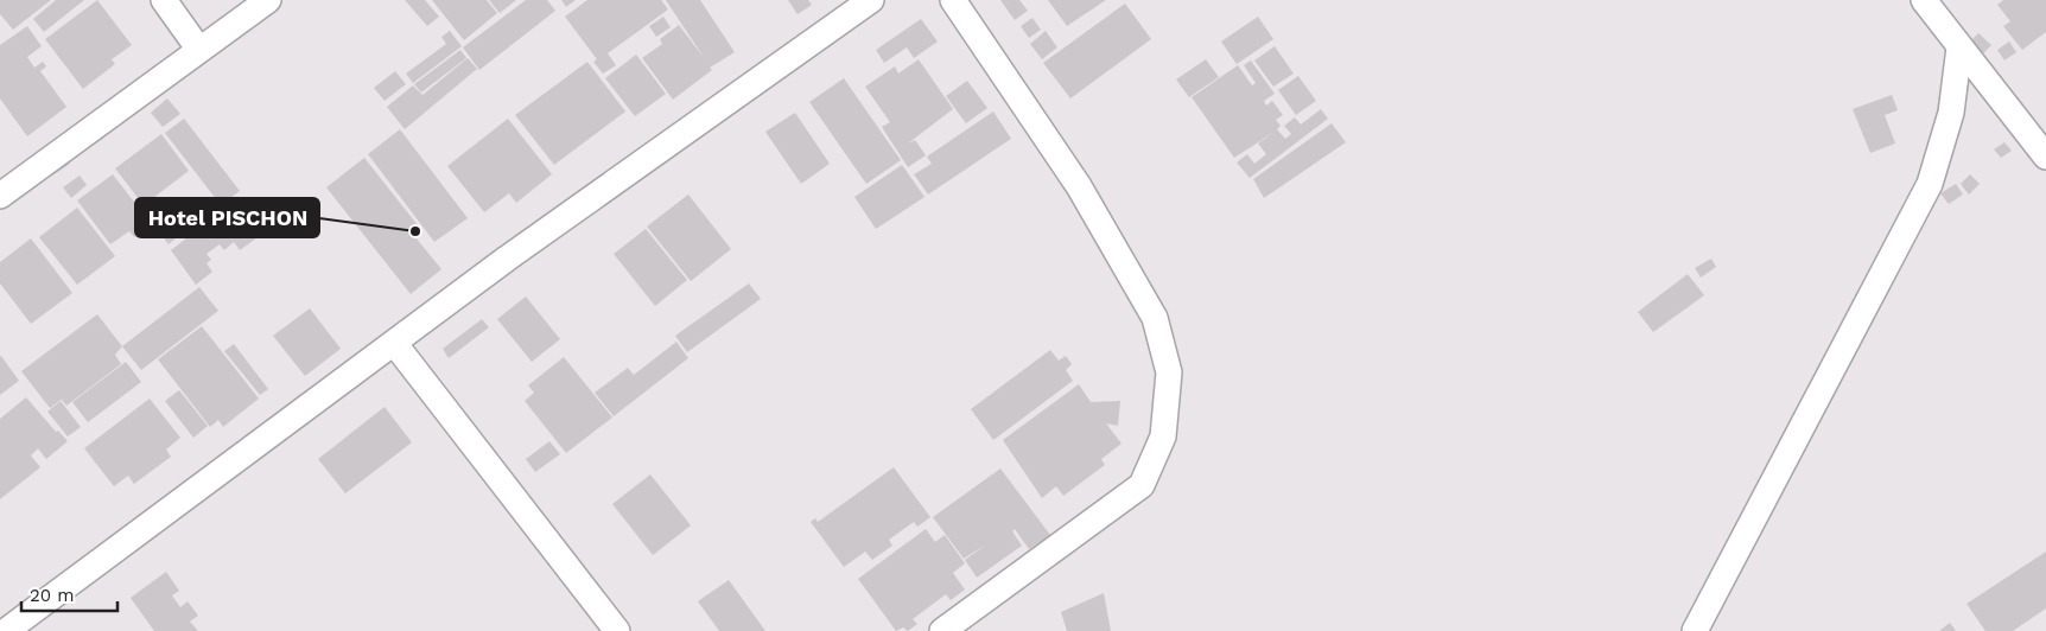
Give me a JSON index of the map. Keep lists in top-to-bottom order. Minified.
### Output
{"places":["Hotel PISCHON"],"scale_bar":"20 m"}
